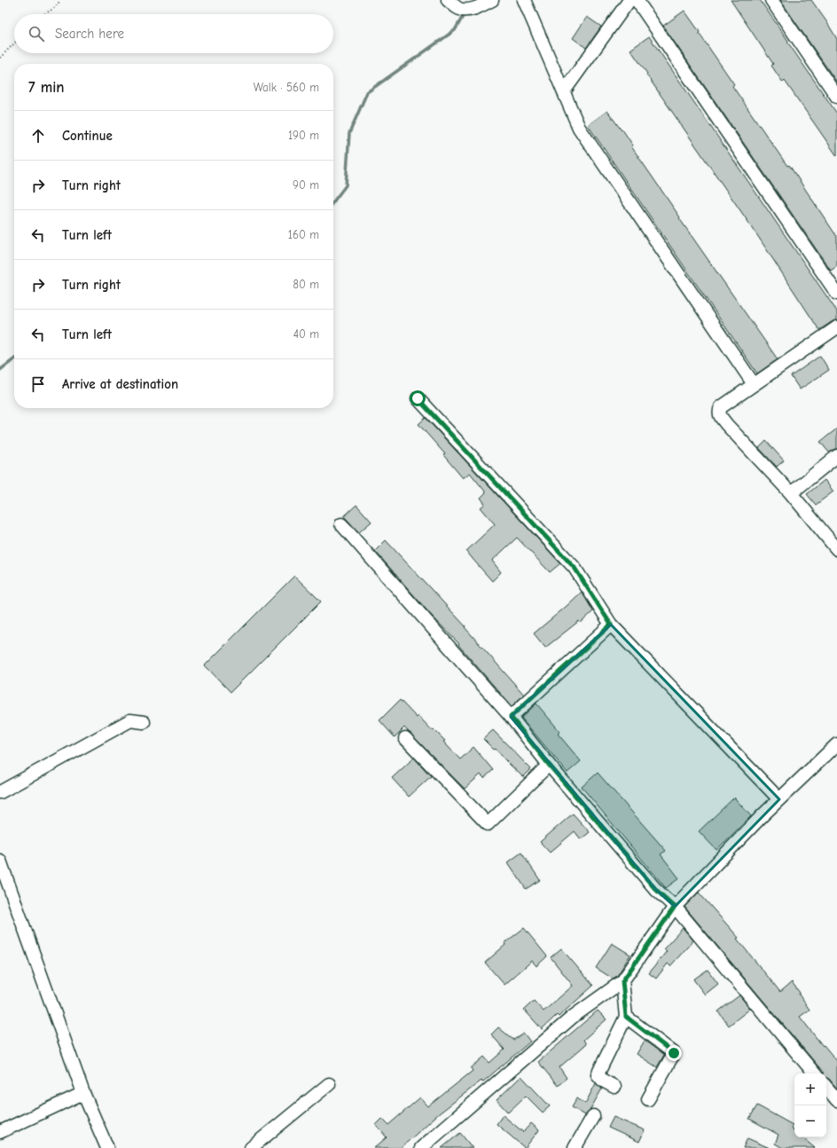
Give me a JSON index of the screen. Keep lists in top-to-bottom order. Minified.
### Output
{"page":{"search":"Search here","heading":["7 min","Walk · 560 m"],"list":[["Continue","190 m"],["Turn right","90 m"],["Turn left","160 m"],["Turn right","80 m"],["Turn left","40 m"],"Arrive at destination"],"map_buttons":["+","−"]}}
